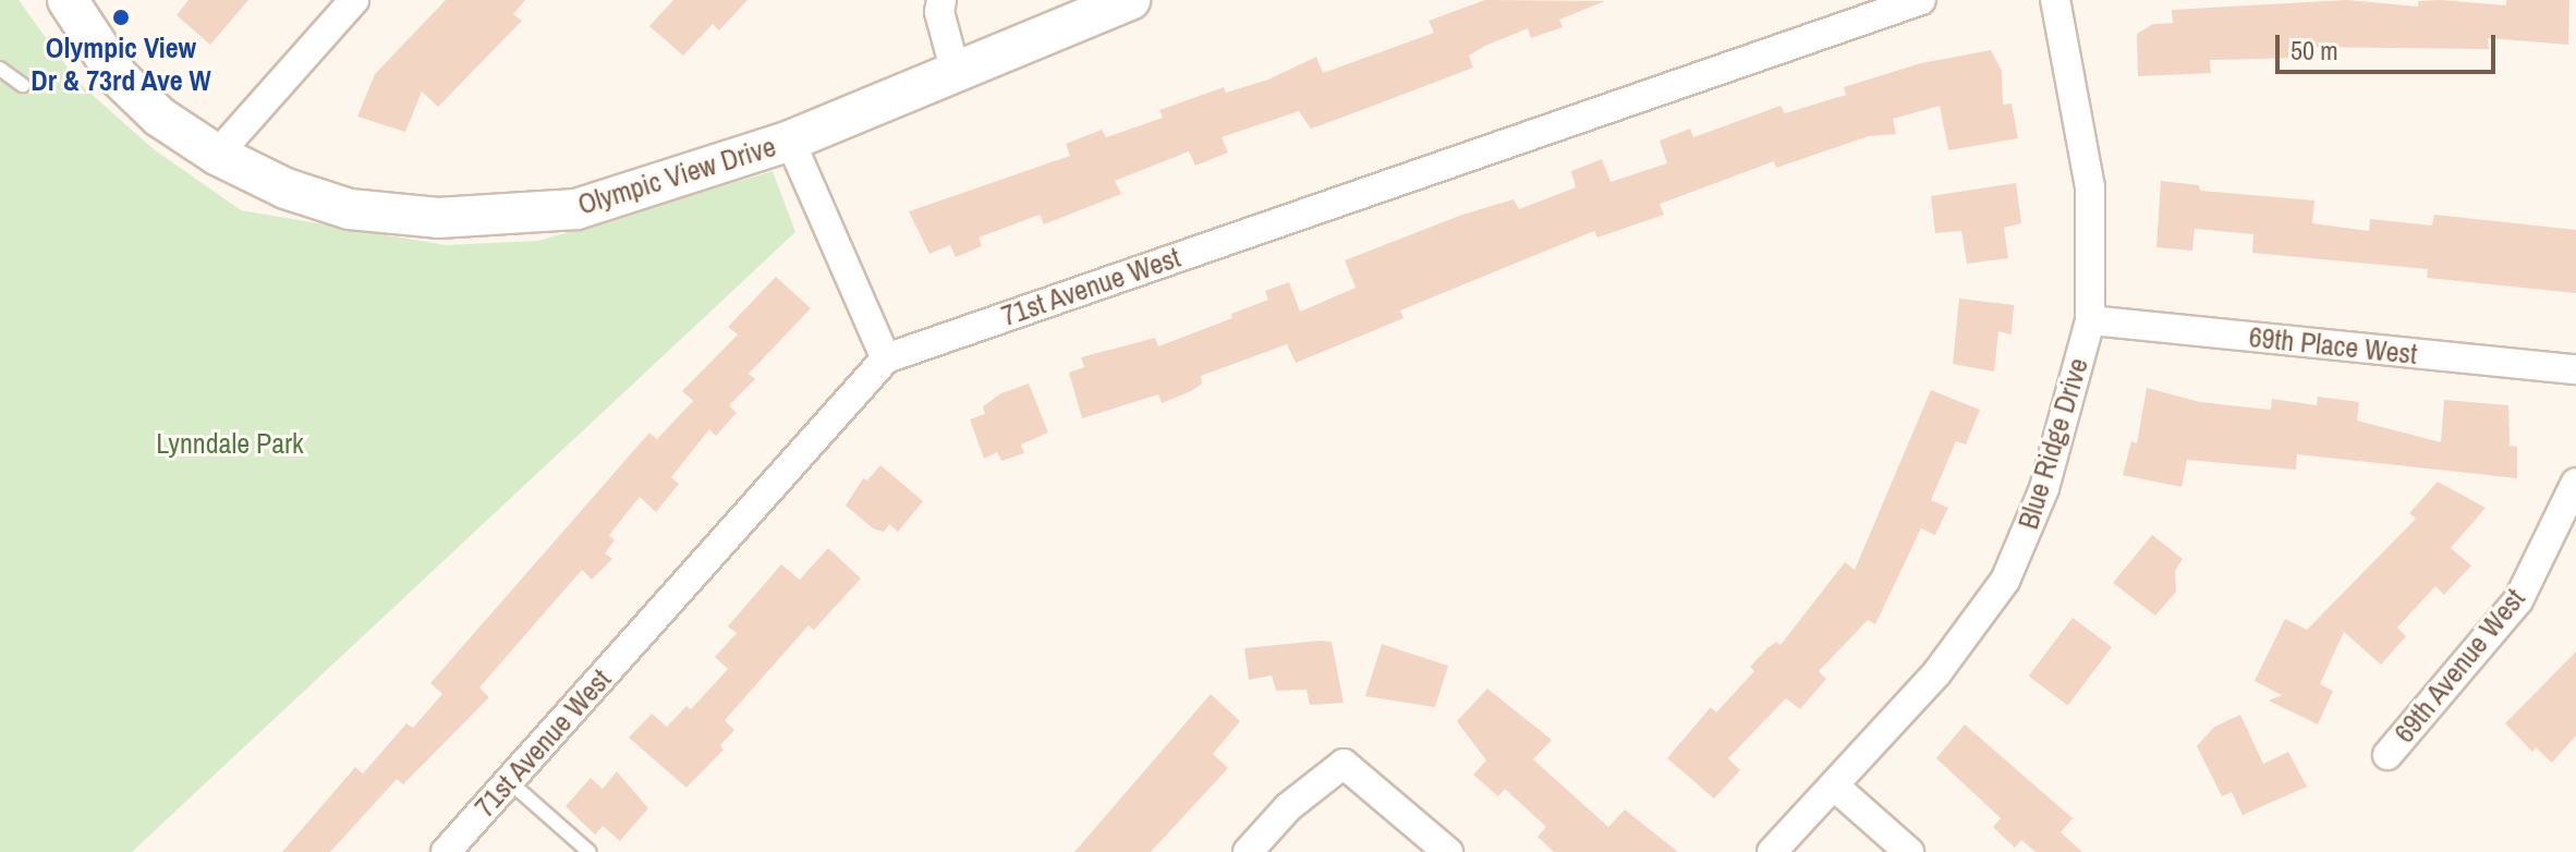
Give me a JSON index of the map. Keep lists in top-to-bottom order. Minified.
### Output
{"streets":{"main road":["Olympic View Drive"],"street":["71st Avenue West","69th Place West","Blue Ridge Drive","69th Avenue West"]},"crossings":[["69th Place West","Blue Ridge Drive"]],"parks":["Lynndale Park"],"places":["Olympic View Dr & 73rd Ave W"],"scale_bar":"50 m"}
